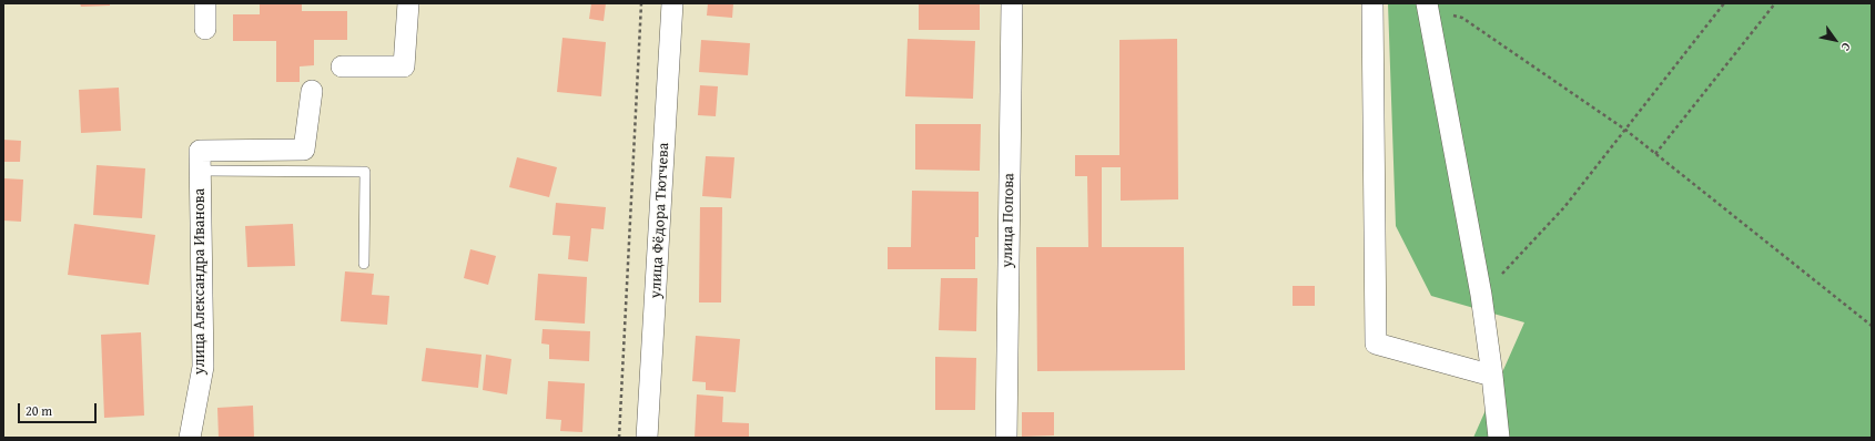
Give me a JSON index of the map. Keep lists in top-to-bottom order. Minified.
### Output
{"streets":{"street":["улица Фёдора Тютчева","улица Попова","улица Александра Иванова"]},"scale_bar":"20 m","north":"bottom right"}
